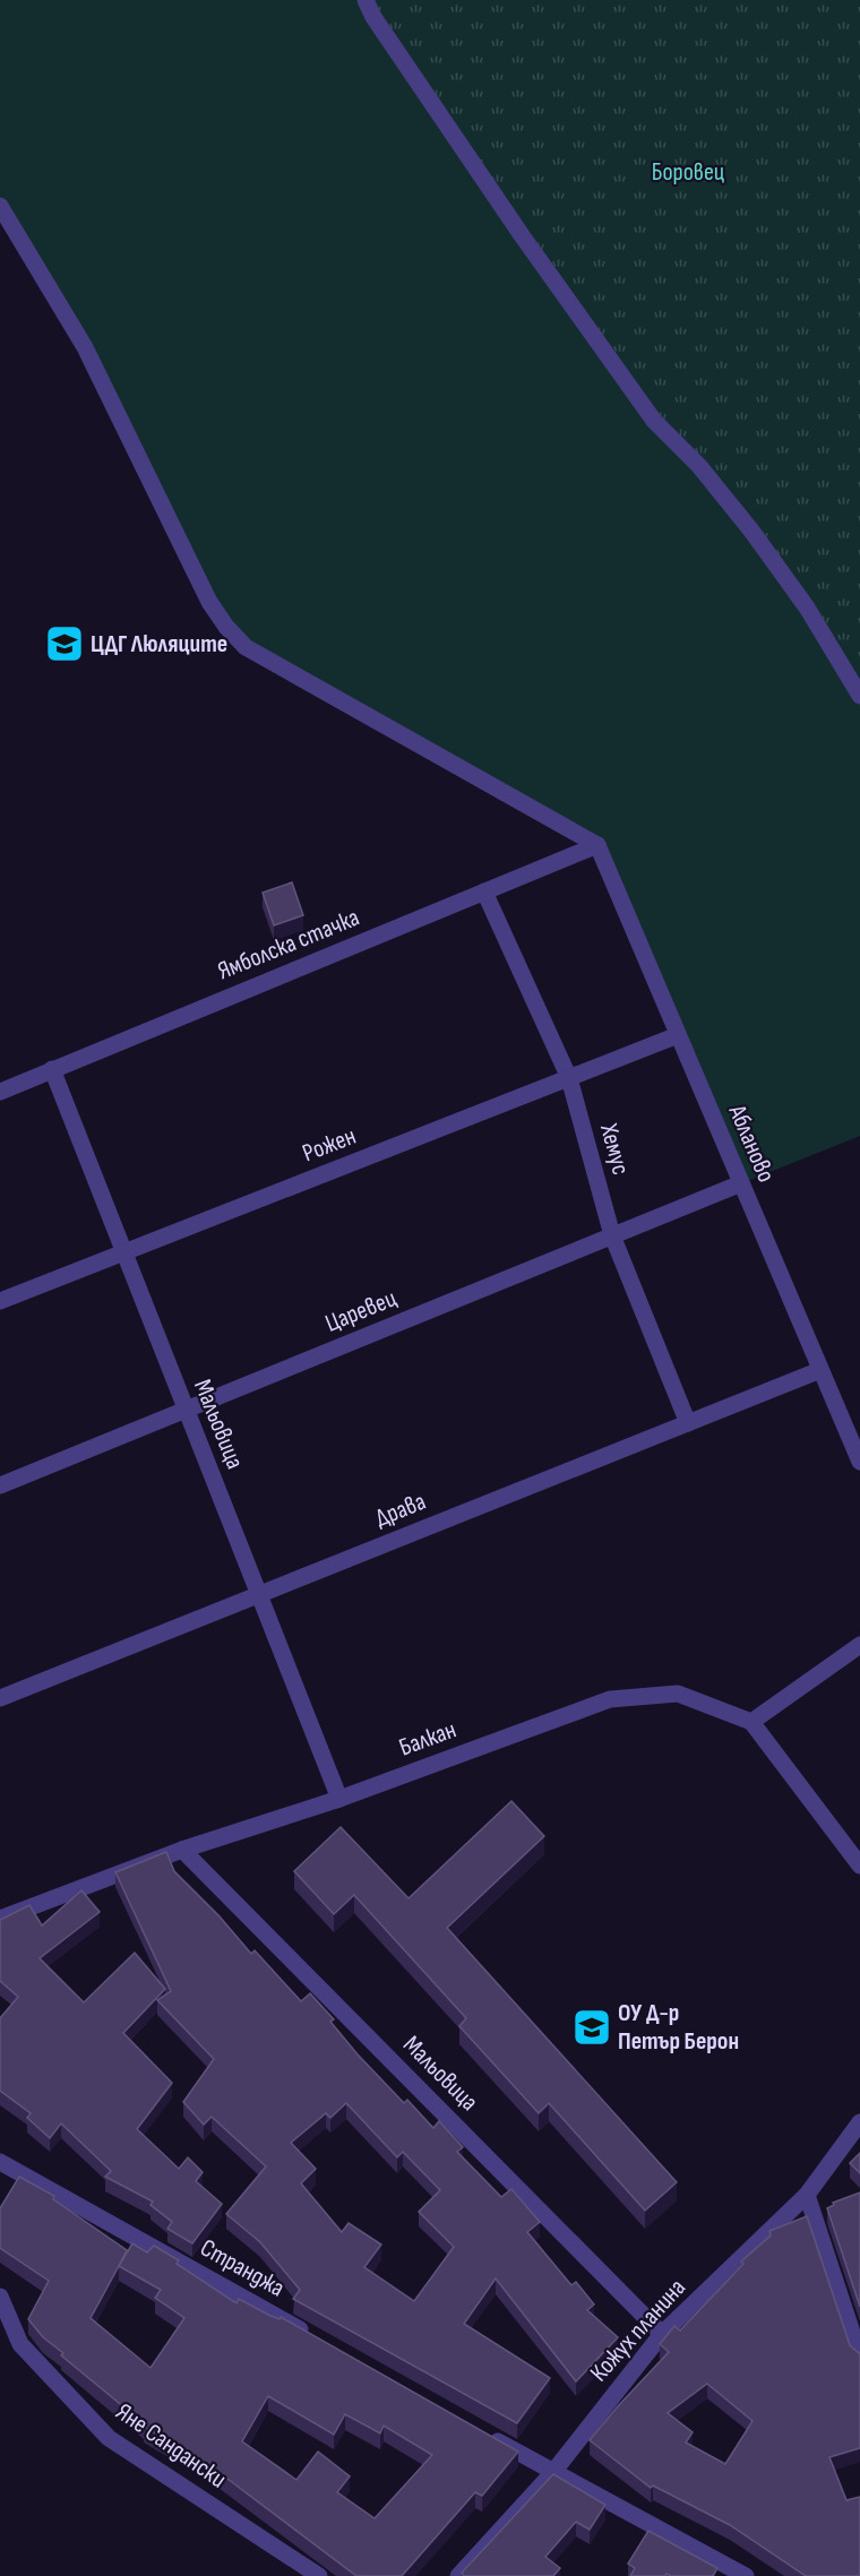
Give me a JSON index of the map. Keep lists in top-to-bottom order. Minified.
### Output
{"streets":{"street":["Ямболска стачка","Абланово","Рожен","Хемус","Царевец","Мальовица","Драва","Балкан","Странджа","Кожух планина","Яне Сандански"]},"crossings":[["Ямболска стачка","Абланово"],["Ямболска стачка","Хемус"],["Ямболска стачка","Мальовица"],["Абланово","Рожен"],["Абланово","Царевец"],["Абланово","Драва"],["Рожен","Хемус"],["Рожен","Мальовица"],["Хемус","Царевец"],["Хемус","Драва"],["Царевец","Мальовица"],["Мальовица","Драва"],["Мальовица","Балкан"],["Мальовица","Кожух планина"]],"parks":["Боровец"],"places":{"school or university":["ЦДГ Люляците","ОУ Д-р Петър Берон"]}}
